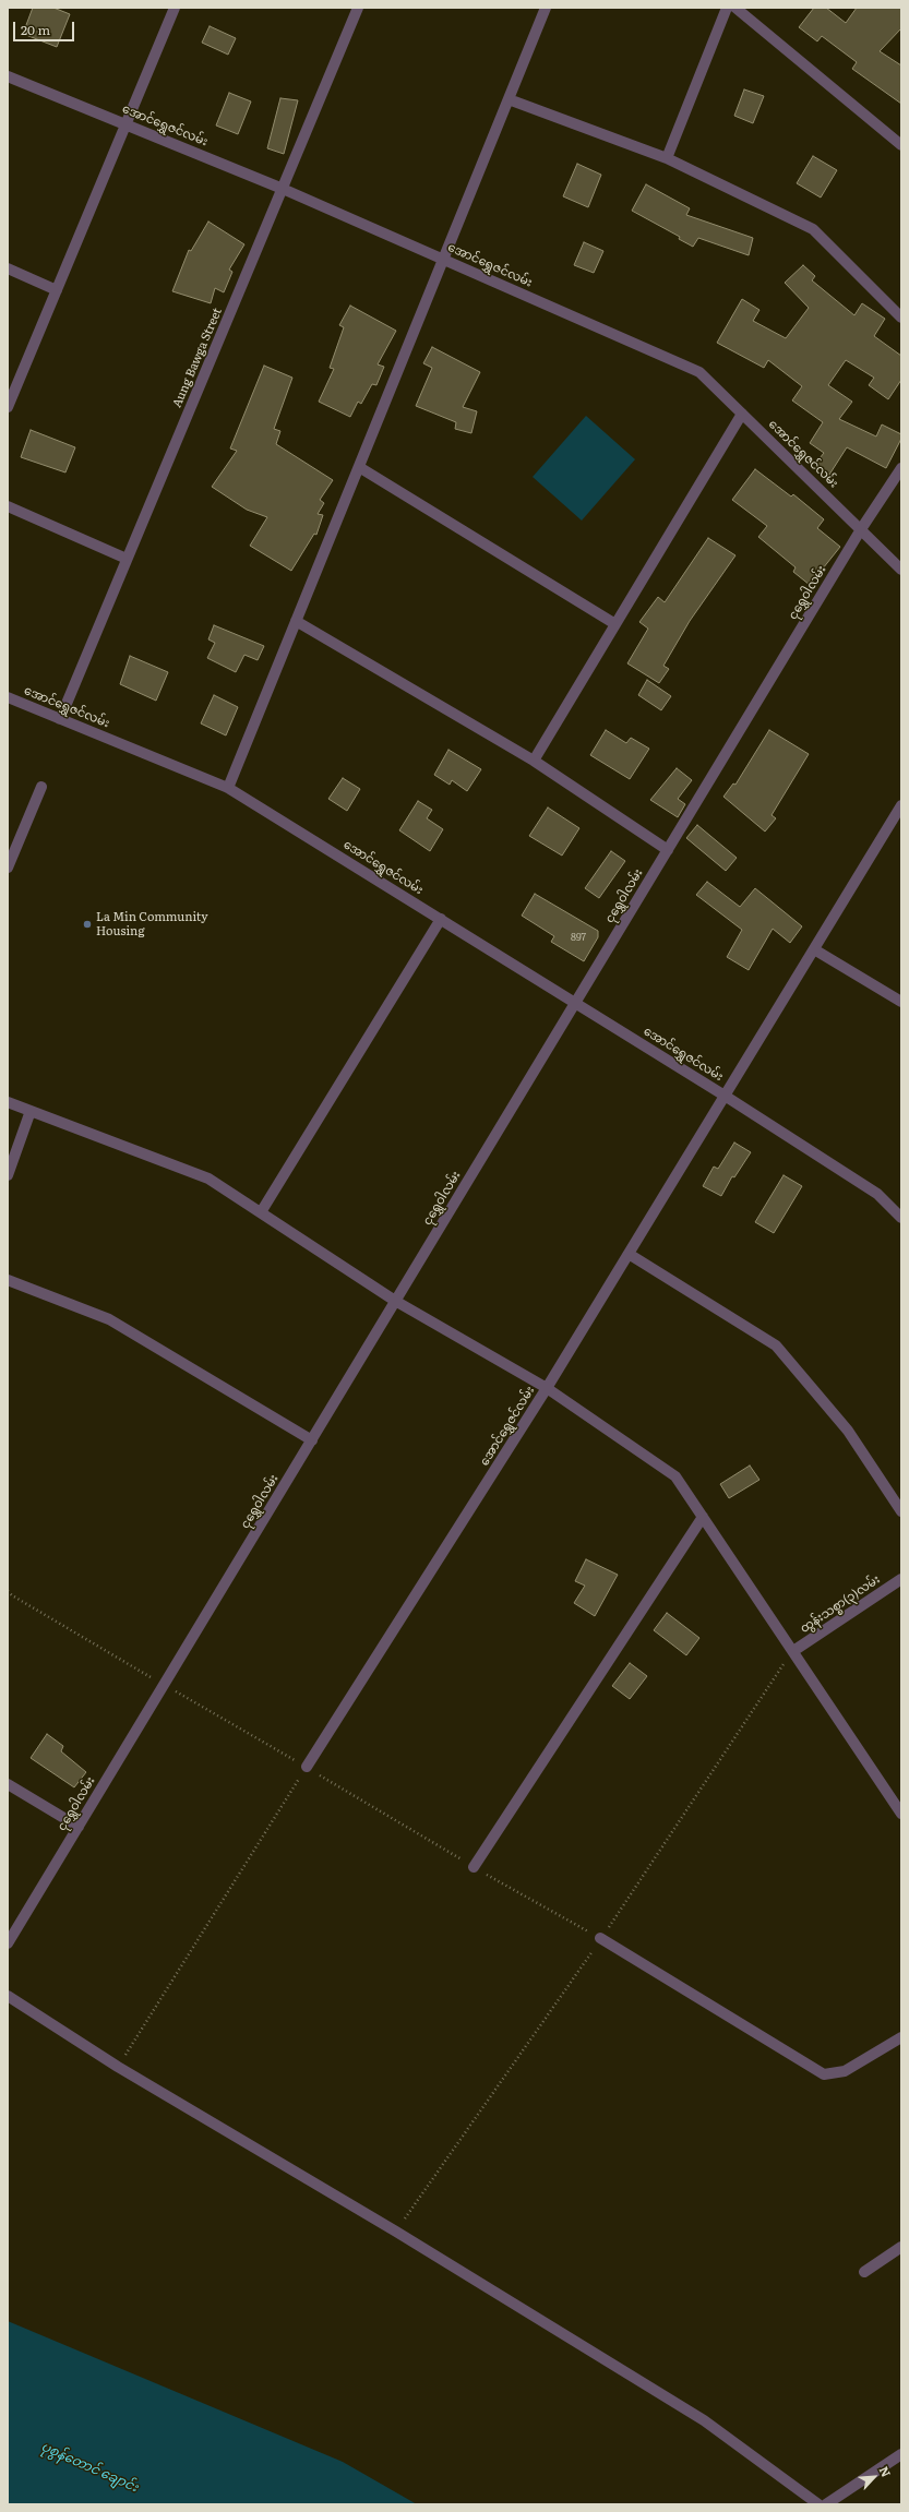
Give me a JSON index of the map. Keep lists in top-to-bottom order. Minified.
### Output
{"streets":{"street":["အောင်ရွှေဇင်လမ်း","Aung Bawga Street","ငုရွှေဝါလမ်း","ထွန်းသစ္စာ(၃)လမ်း"]},"crossings":[["အောင်ရွှေဇင်လမ်း","Aung Bawga Street"],["အောင်ရွှေဇင်လမ်း","ငုရွှေဝါလမ်း"]],"water":["ပုစွန်တောင် ချောင်း"],"places":["La Min Community Housing"],"house_numbers":["897"],"scale_bar":"20 m","north":"top right"}
